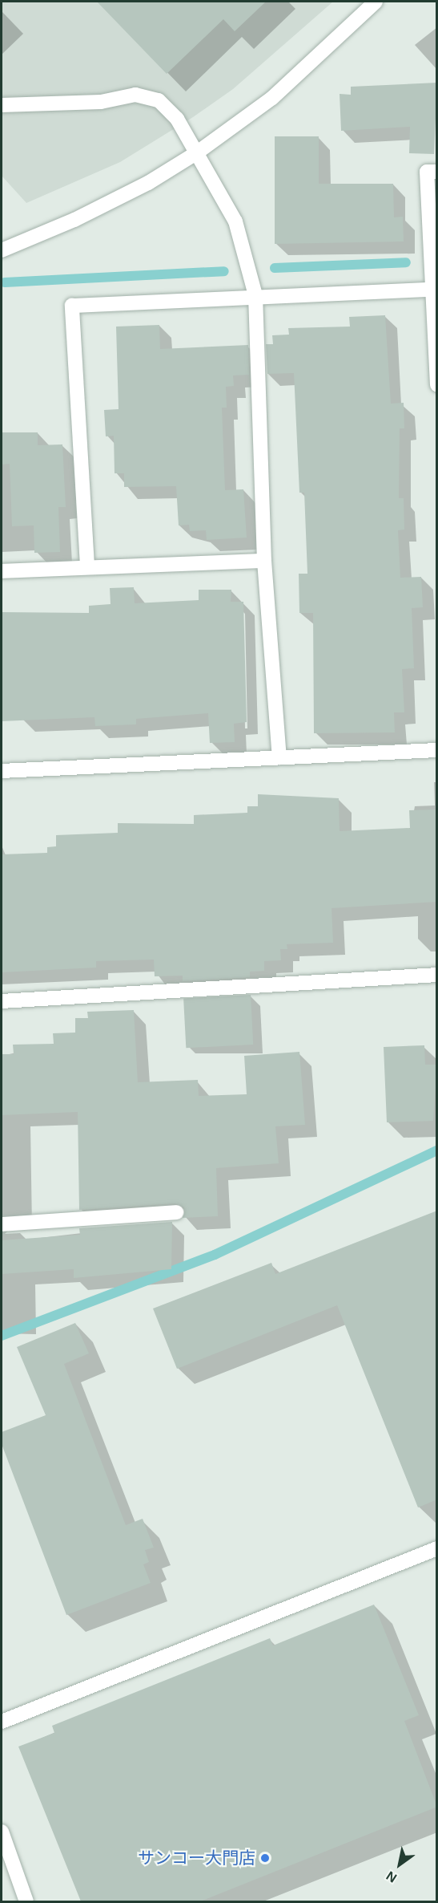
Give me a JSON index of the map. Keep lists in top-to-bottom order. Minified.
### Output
{"places":["サンコー大門店"],"north":"bottom left"}
